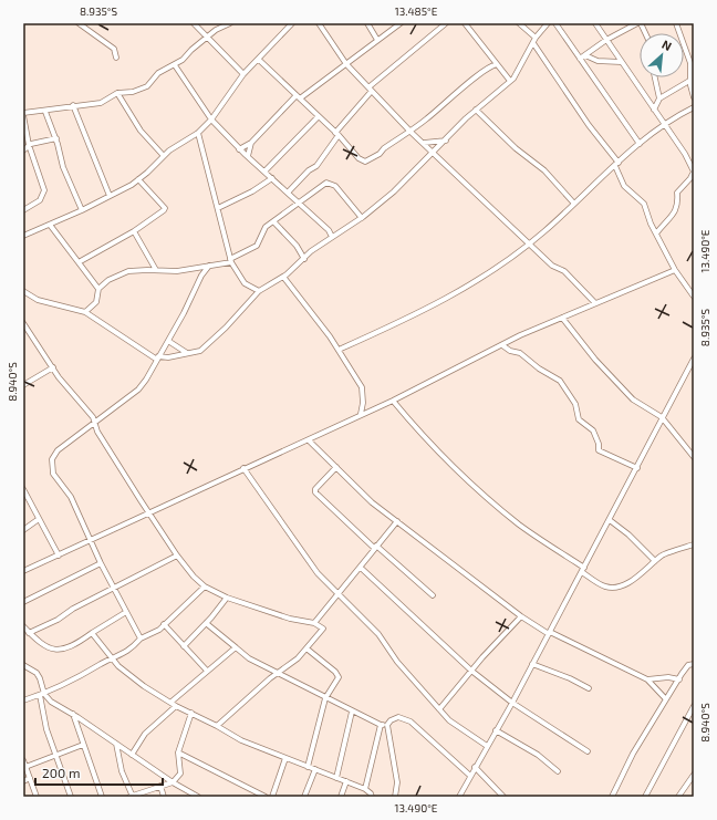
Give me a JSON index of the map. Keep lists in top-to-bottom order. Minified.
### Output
{"scale_bar":"200 m","north":"top right","coordinates":["8.935°S","13.485°E","13.490°E","8.940°S"]}
